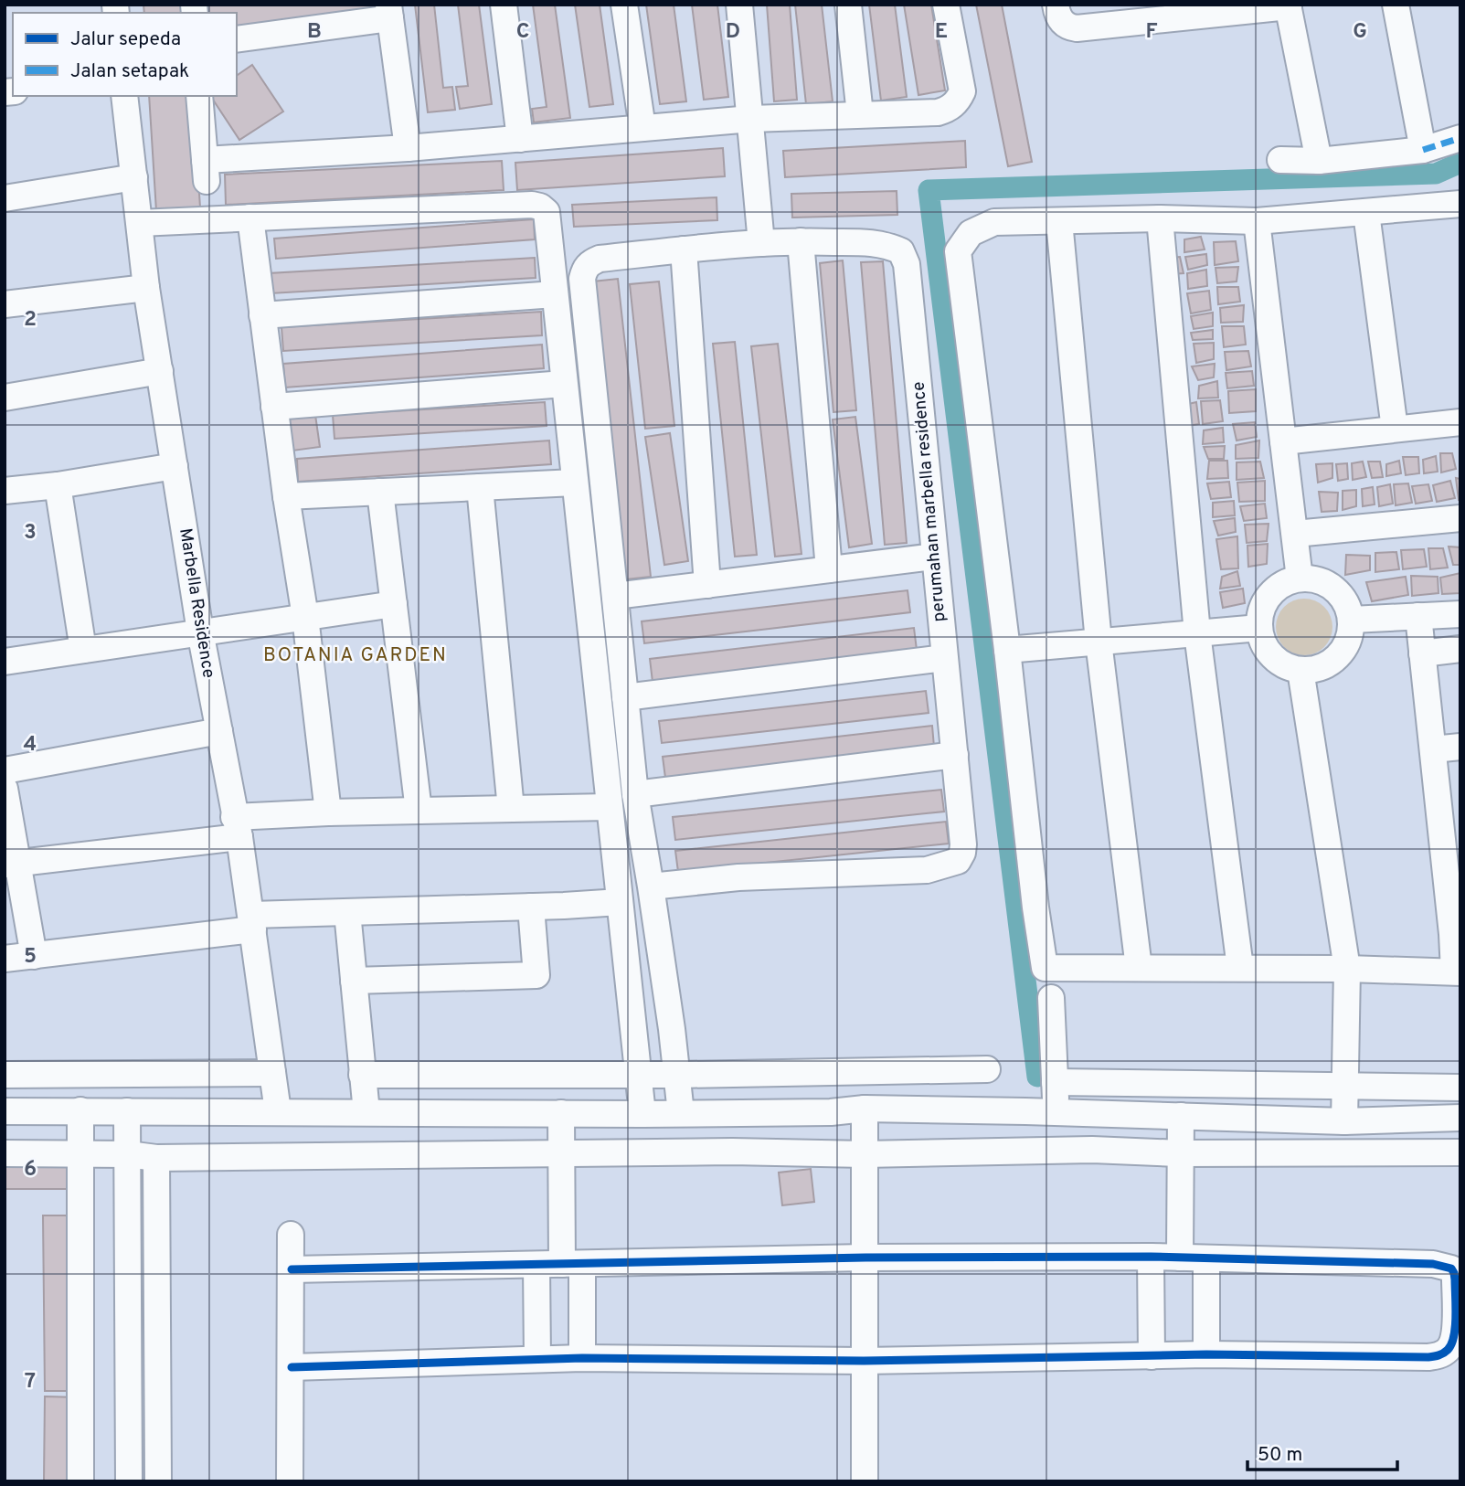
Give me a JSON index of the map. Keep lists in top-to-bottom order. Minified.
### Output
{"streets":{"street":["perumahan marbella residence","Marbella Residence"]},"districts":["BOTANIA GARDEN"],"legend":["Jalur sepeda","Jalan setapak"],"scale_bar":"50 m","grid":{"columns":["B","C","D","E","F","G"],"rows":["2","3","4","5","6","7"]}}
